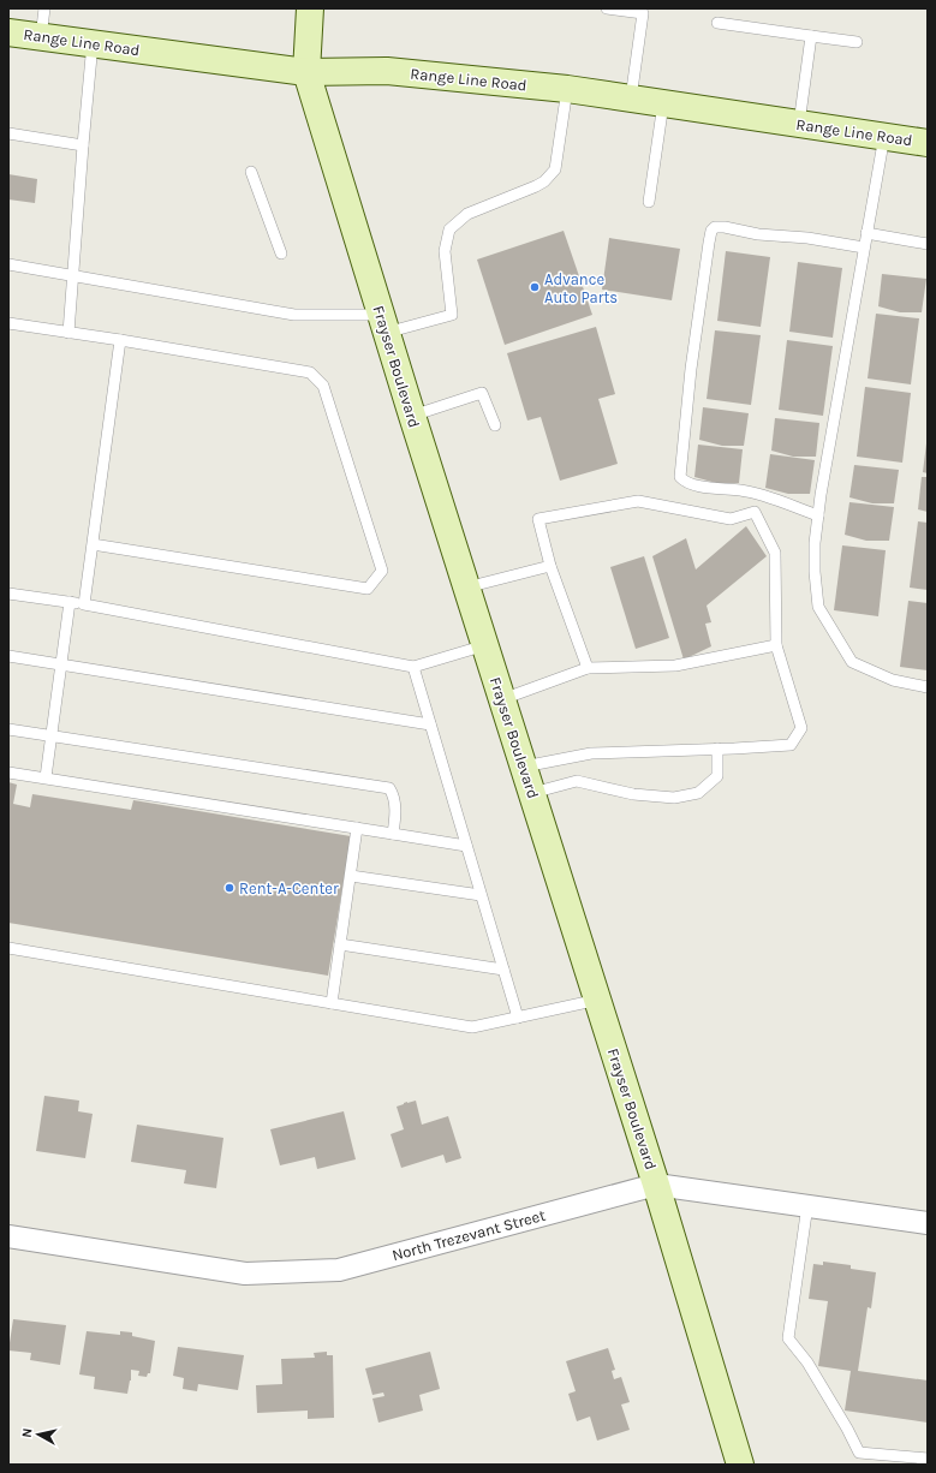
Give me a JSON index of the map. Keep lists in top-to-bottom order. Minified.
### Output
{"streets":{"main road":["Range Line Road","Frayser Boulevard"],"street":["North Trezevant Street"]},"crossings":[["Range Line Road","Frayser Boulevard"],["Frayser Boulevard","North Trezevant Street"]],"places":["Advance Auto Parts","Rent-A-Center"],"north":"left"}
